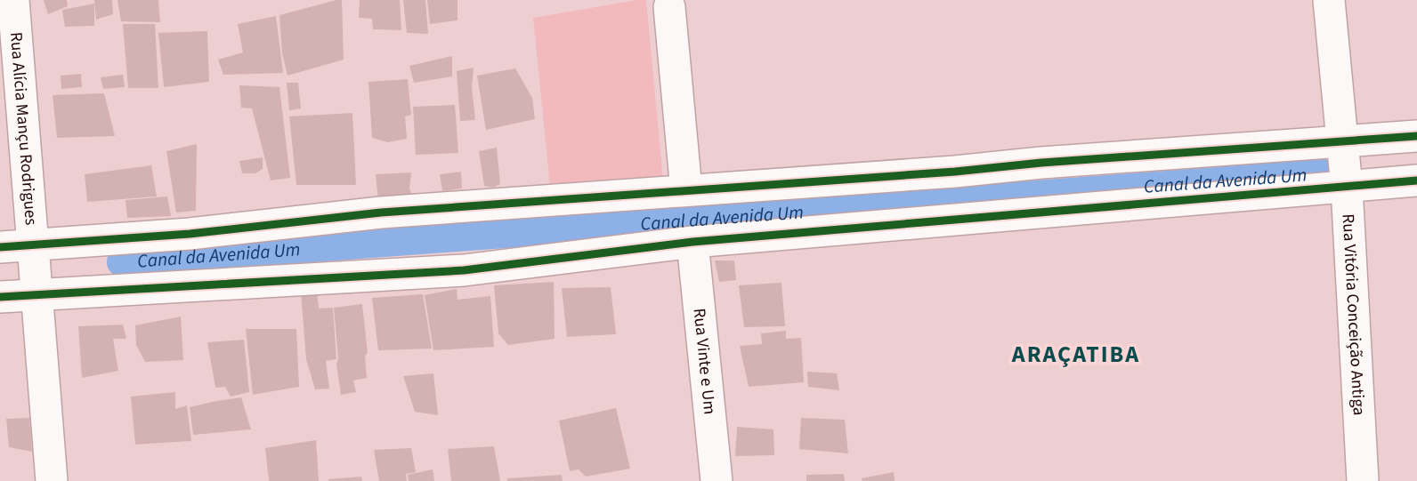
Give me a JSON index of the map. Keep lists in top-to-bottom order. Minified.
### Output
{"streets":{"street":["Rua Alícia Mançu Rodrigues","Rua Vitória Conceição Antiga","Rua Vinte e Um"]},"districts":["ARAÇATIBA"],"water":["Canal da Avenida Um"]}
